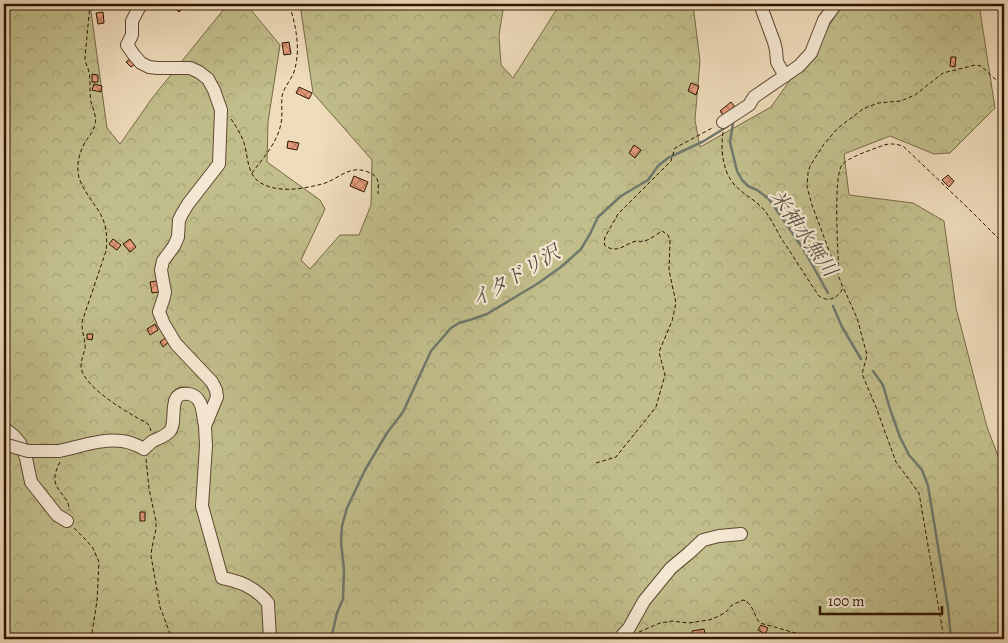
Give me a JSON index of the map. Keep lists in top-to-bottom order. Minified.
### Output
{"water":["米神水無川","イタドリ沢"],"scale_bar":"100 m"}
